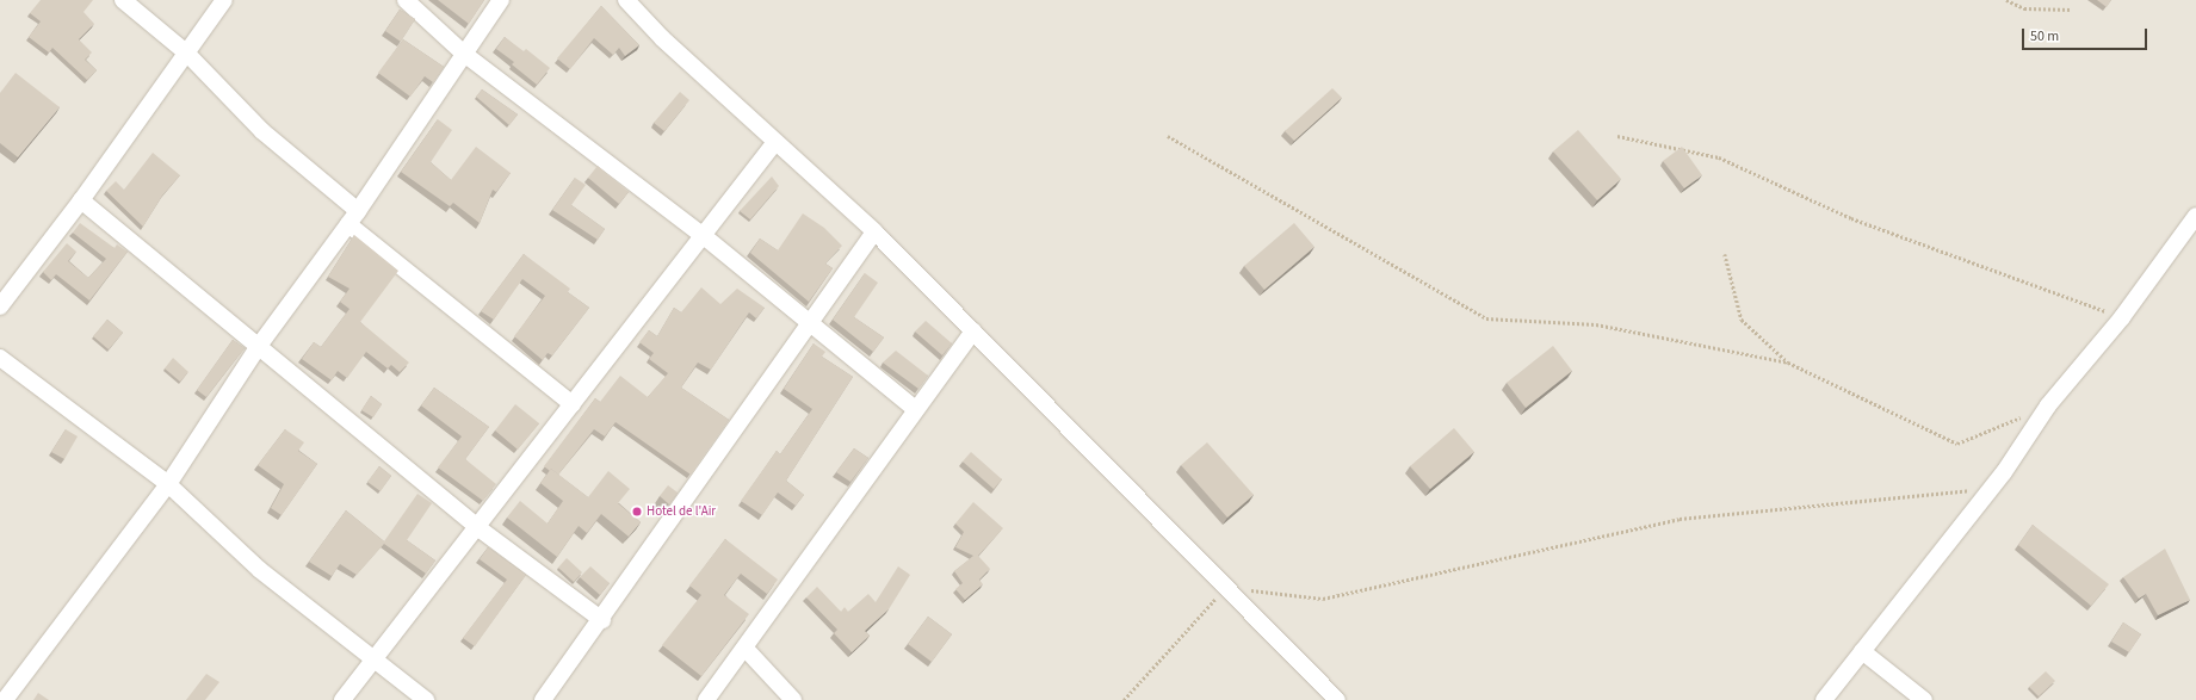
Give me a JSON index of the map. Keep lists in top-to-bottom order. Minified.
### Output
{"places":["Hotel de l'Air"],"scale_bar":"50 m"}
